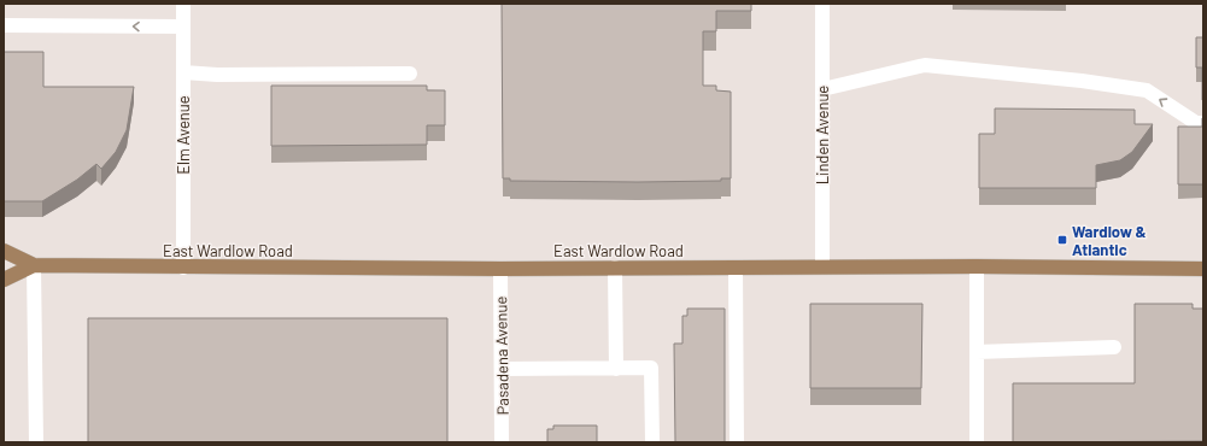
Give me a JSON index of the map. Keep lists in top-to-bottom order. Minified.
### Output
{"streets":{"main road":["East Wardlow Road"],"street":["Elm Avenue","Linden Avenue","Pasadena Avenue"]},"crossings":[["Elm Avenue","East Wardlow Road"],["Linden Avenue","East Wardlow Road"],["East Wardlow Road","Pasadena Avenue"]],"places":{"transit":["Wardlow & Atlantic"]}}
